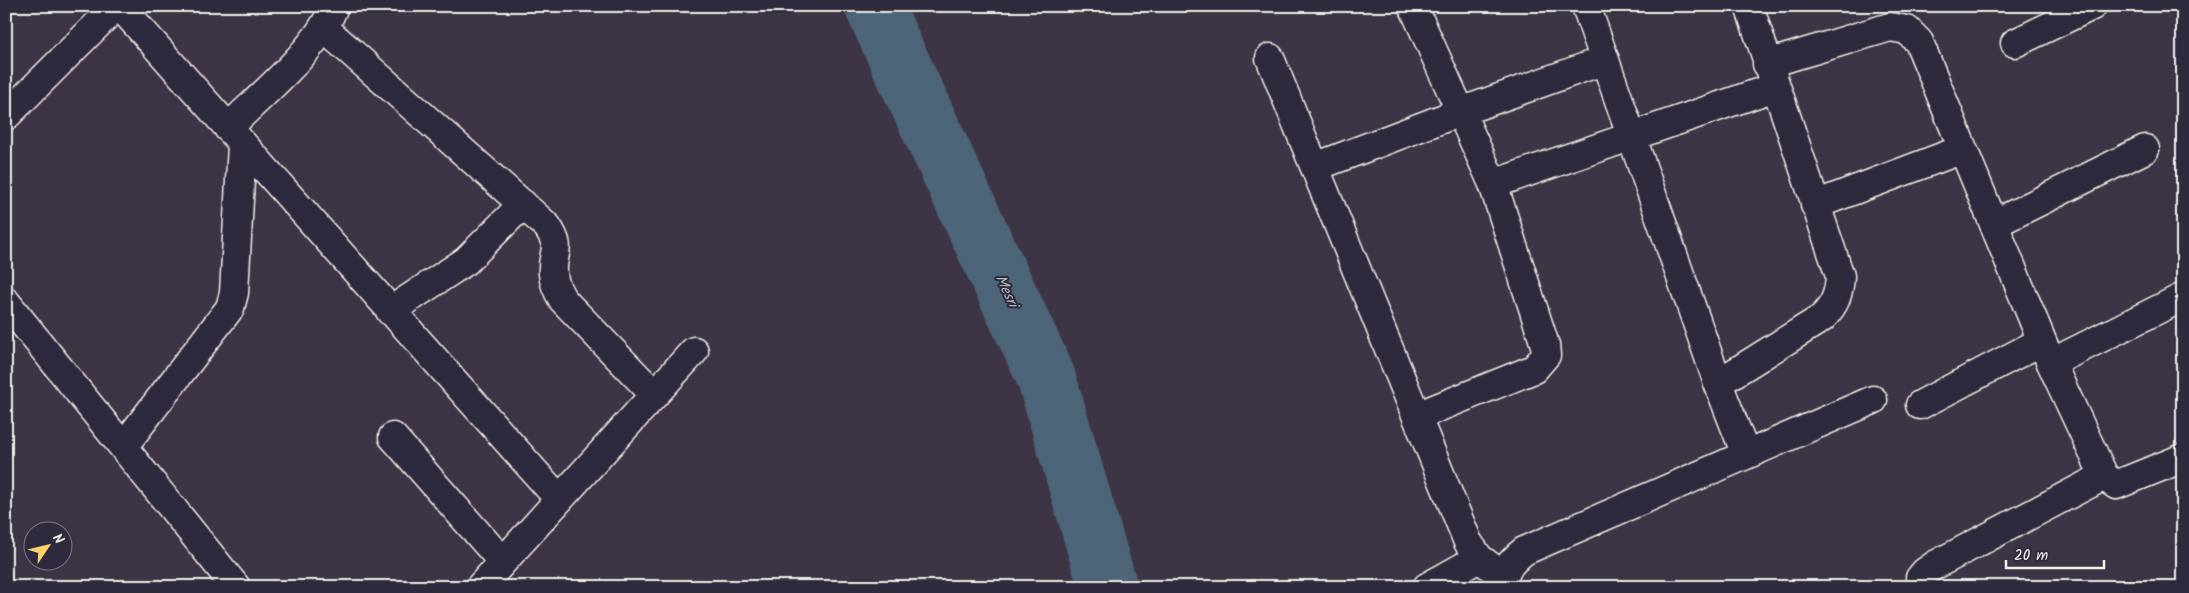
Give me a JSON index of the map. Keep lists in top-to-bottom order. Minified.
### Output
{"water":["Mesri"],"scale_bar":"20 m","north":"top right"}
